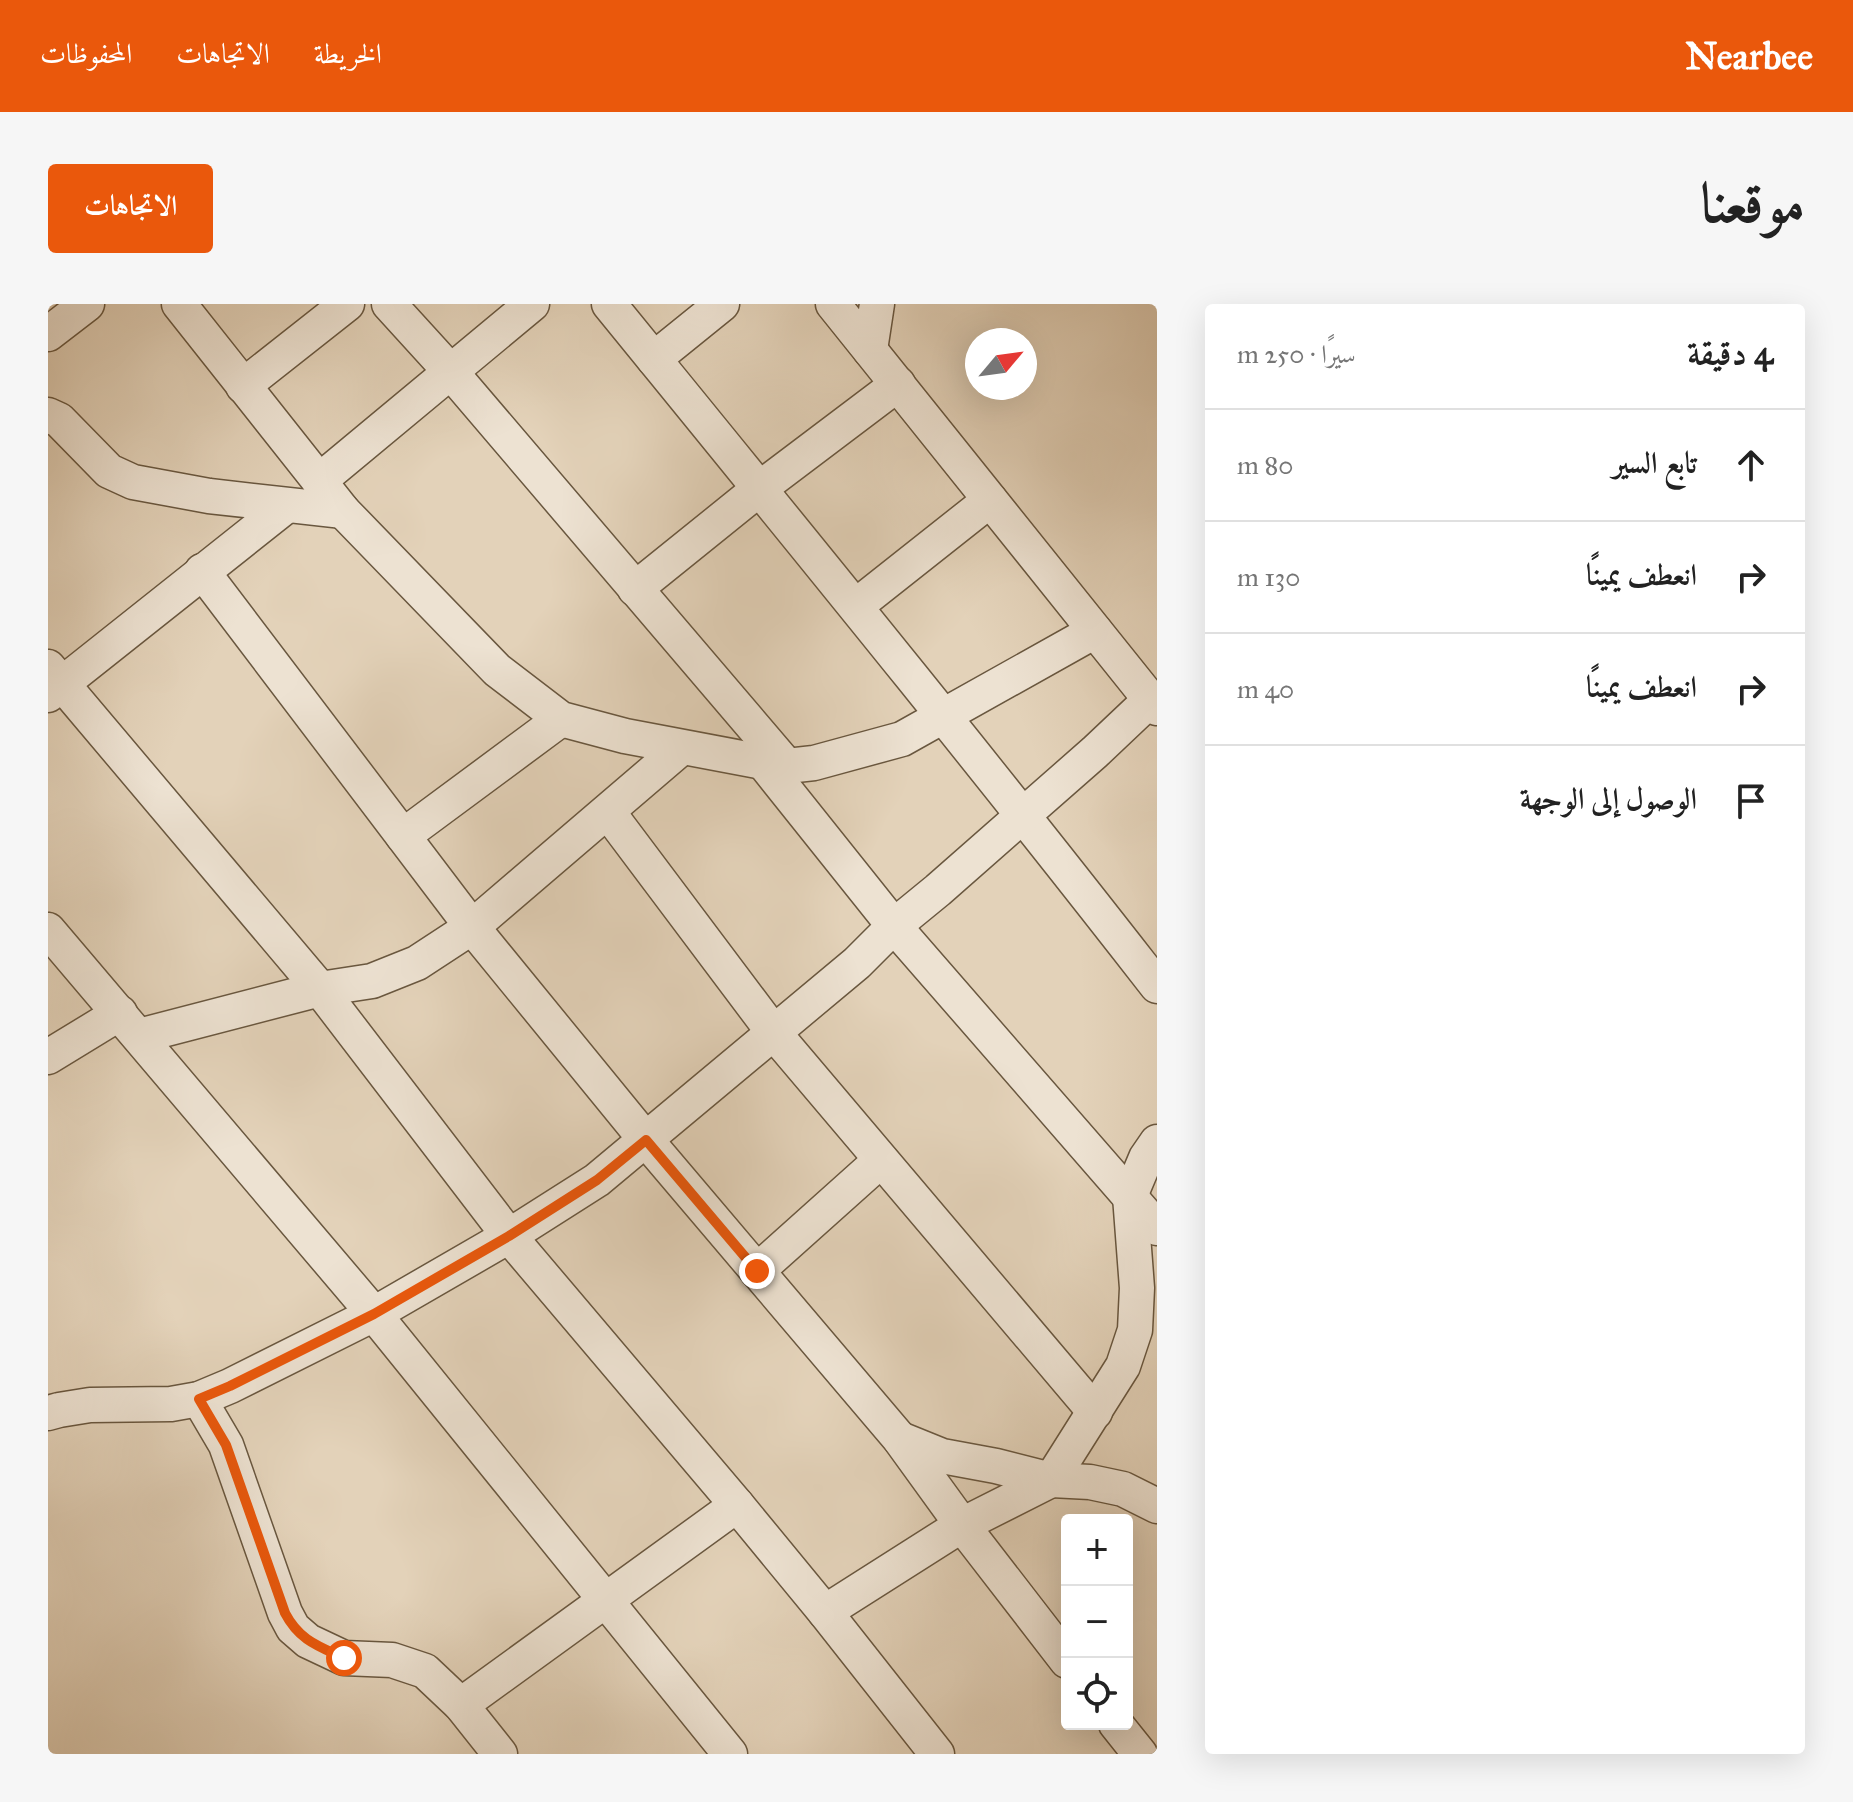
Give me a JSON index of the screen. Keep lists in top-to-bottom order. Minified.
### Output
{"north":"top right","page":{"header":"Nearbee","nav":["الخريطة","الاتجاهات","المحفوظات"],"title":"موقعنا","buttons":"الاتجاهات","heading":["4 دقيقة","سيرًا · 250 m"],"list":[["تابع السير","80 m"],["انعطف يمينًا","130 m"],["انعطف يمينًا","40 m"],"الوصول إلى الوجهة"],"map_buttons":["+","−"]}}
